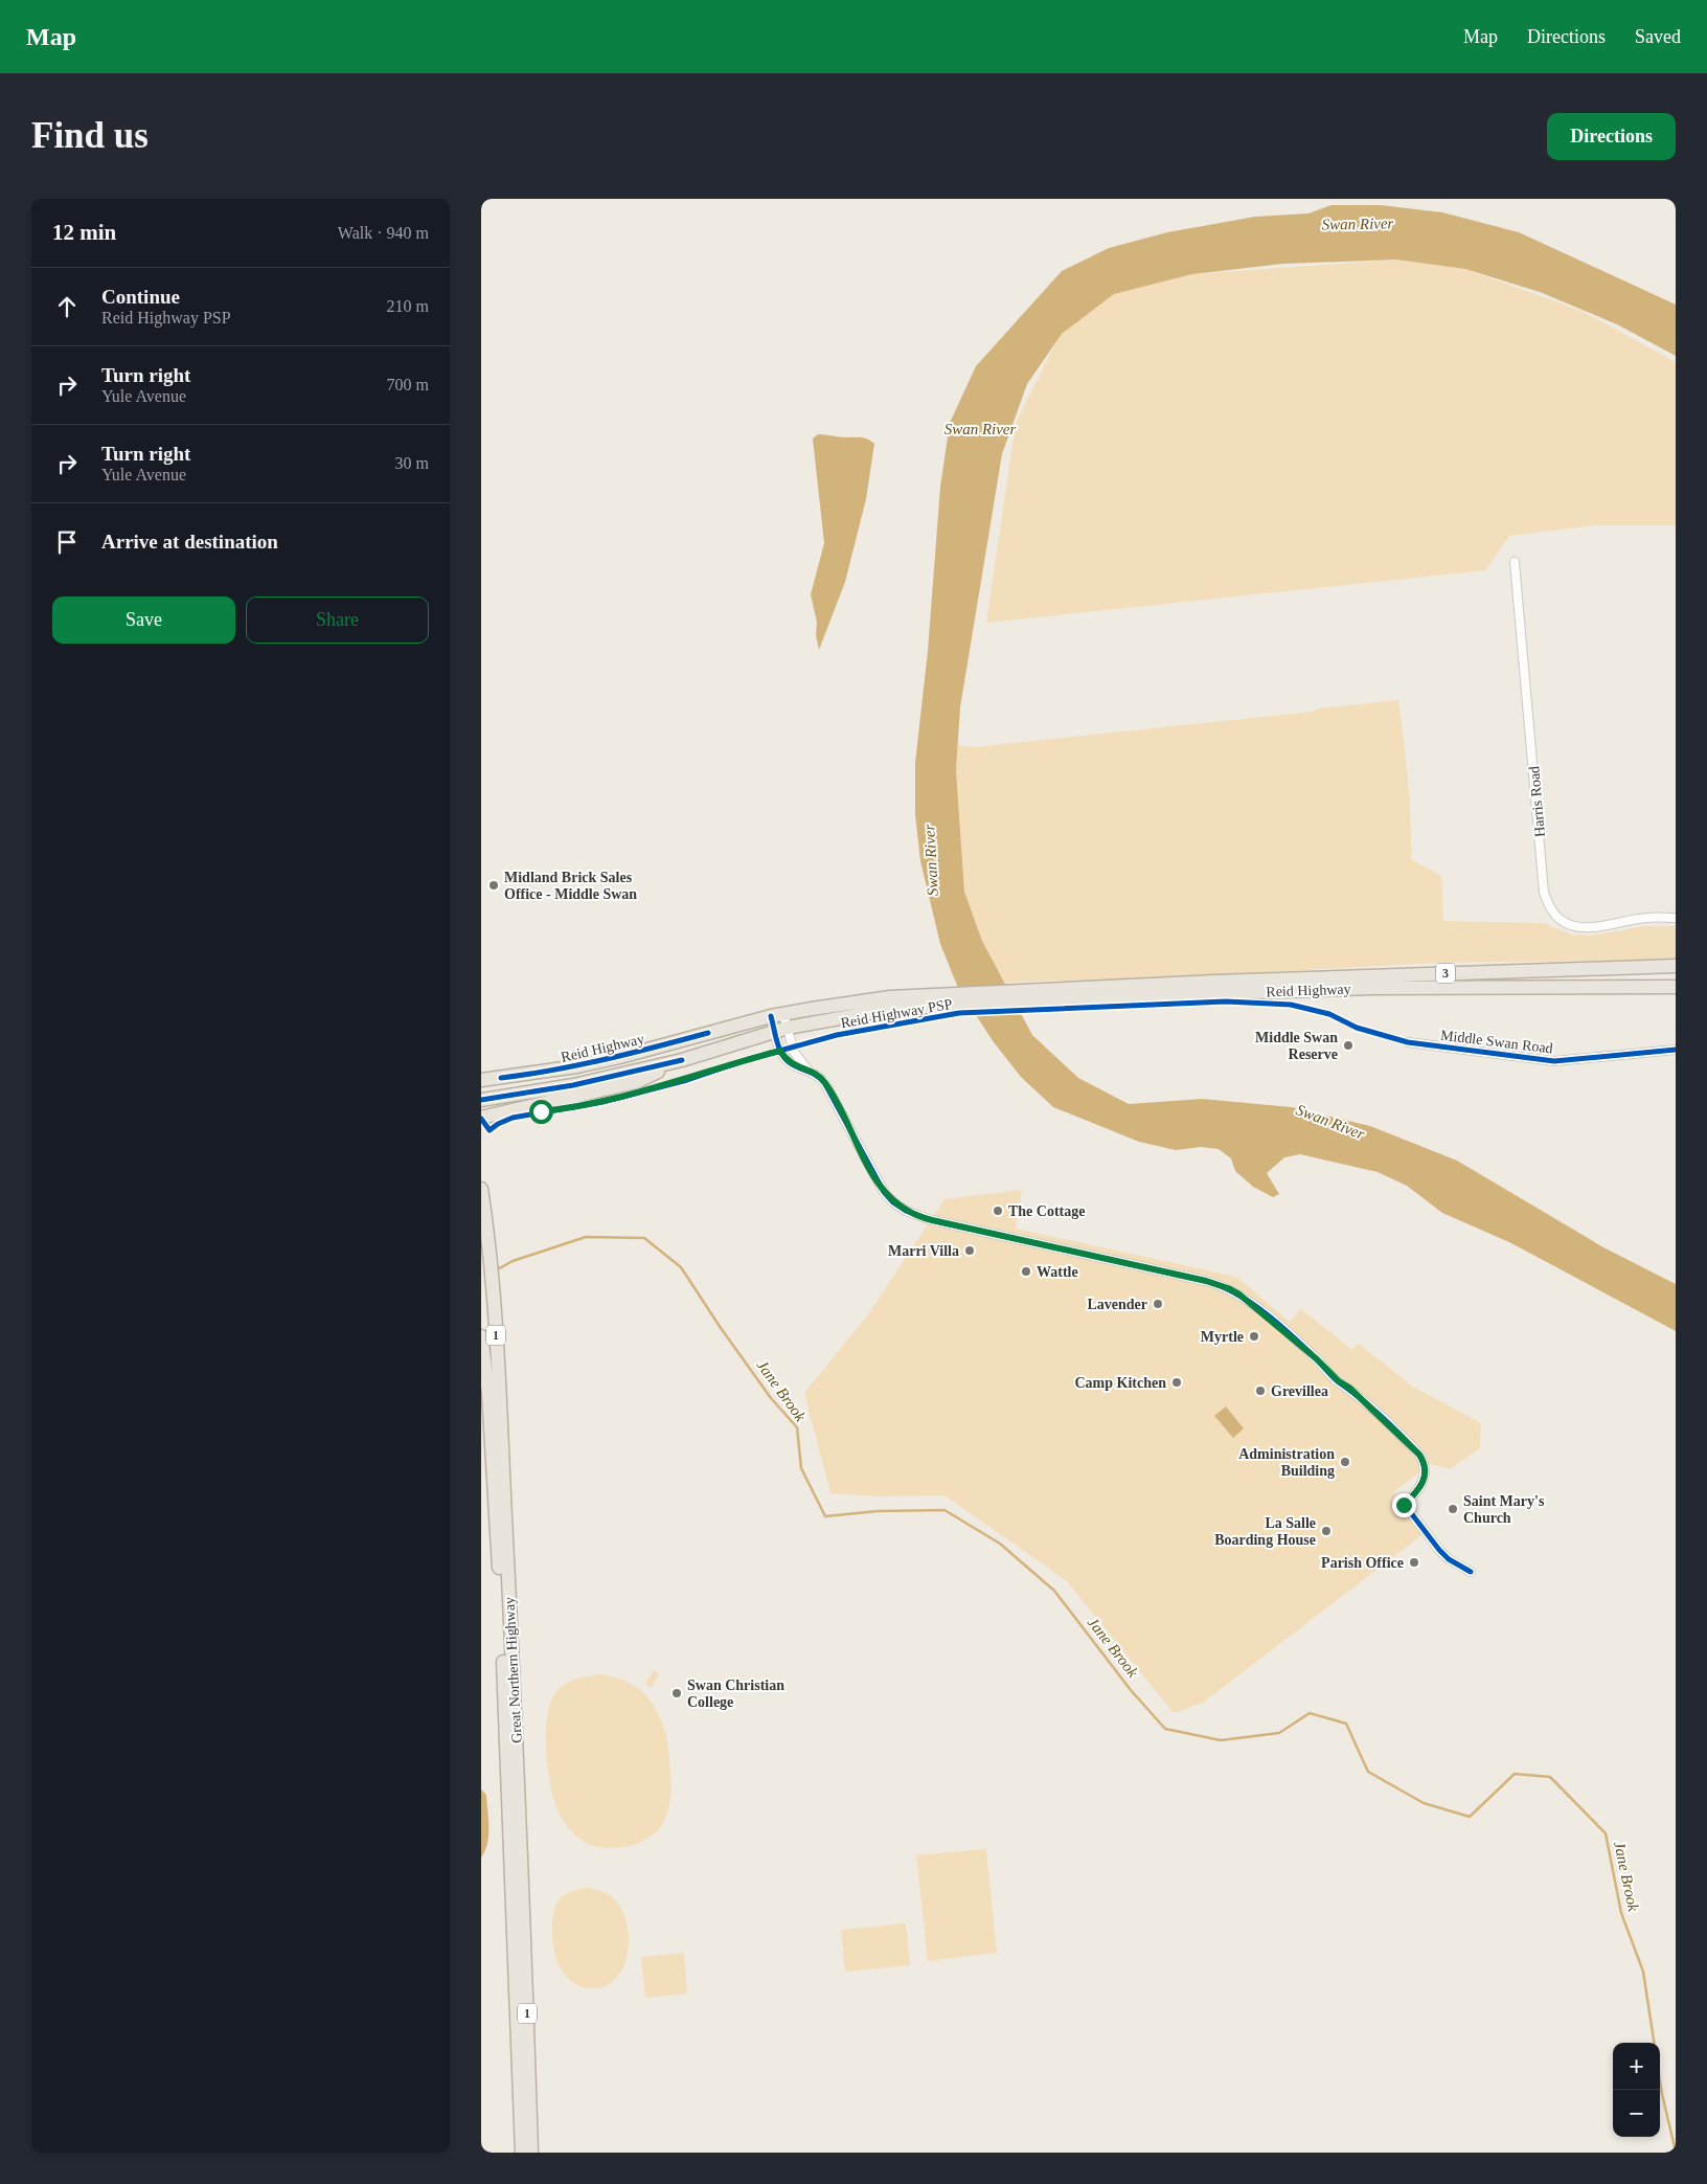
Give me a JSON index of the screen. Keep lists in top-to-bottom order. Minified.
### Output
{"streets":{"highway":["3","Reid Highway","1","Great Northern Highway"],"street":["Harris Road","Middle Swan Road"],"cycle path":["Reid Highway PSP"]},"water":["Swan River","Jane Brook"],"places":["Midland Brick Sales Office - Middle Swan","Middle Swan Reserve","The Cottage","Marri Villa","Wattle","Lavender","Myrtle","Camp Kitchen","Grevillea","Administration Building","Saint Mary's Church","La Salle Boarding House","Parish Office","Swan Christian College"],"page":{"header":"Map","nav":["Map","Directions","Saved"],"buttons":["Directions",["Save","Share"]],"title":"Find us","heading":["12 min","Walk · 940 m"],"list":[["Continue","Reid Highway PSP","210 m"],["Turn right","Yule Avenue","700 m"],["Turn right","Yule Avenue","30 m"],"Arrive at destination"],"map_buttons":["+","−"]}}
